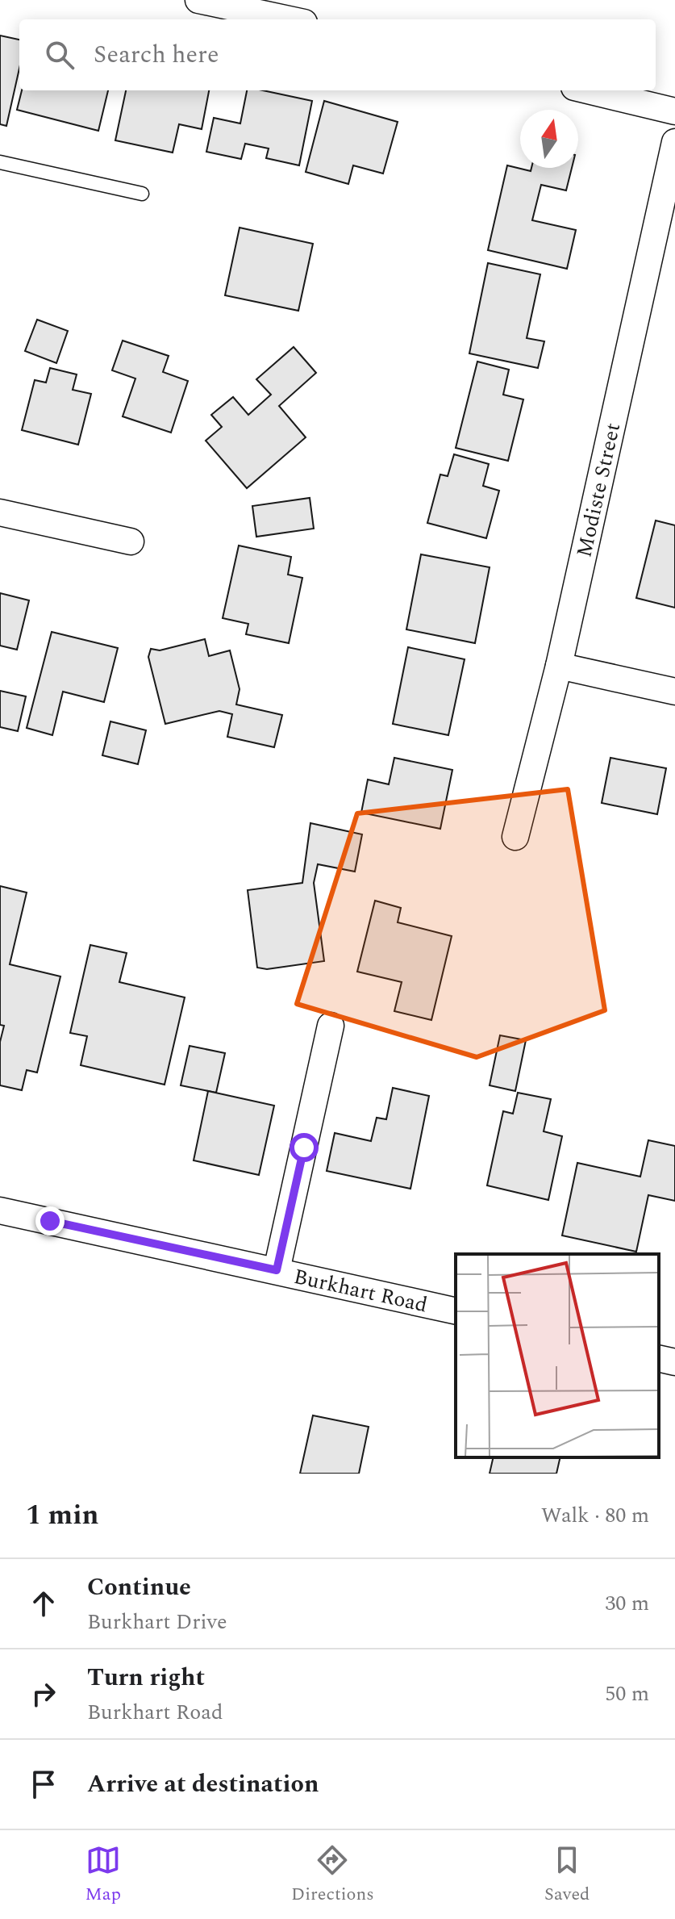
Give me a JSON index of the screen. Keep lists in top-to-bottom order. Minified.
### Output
{"streets":{"street":["Modiste Street","Burkhart Road"]},"north":"top","page":{"search":"Search here","heading":["1 min","Walk · 80 m"],"list":[["Continue","Burkhart Drive","30 m"],["Turn right","Burkhart Road","50 m"],"Arrive at destination"],"nav":["Map","Directions","Saved"]}}
